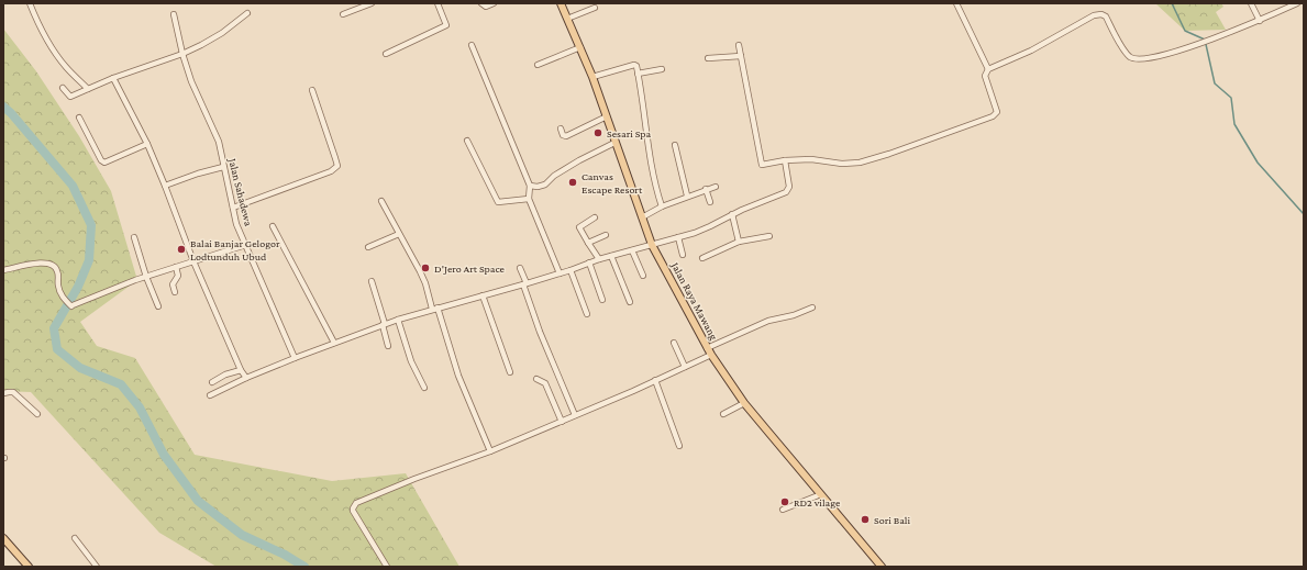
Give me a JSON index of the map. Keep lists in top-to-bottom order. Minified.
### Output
{"streets":{"main road":["Jalan Raya Mawang"],"street":["Jalan Sahadewa"]},"places":["Sesari Spa","Canvas Escape Resort","Balai Banjar Gelogor Lodtunduh Ubud","D'Jero Art Space","RD2 vilage","Sori Bali"]}
